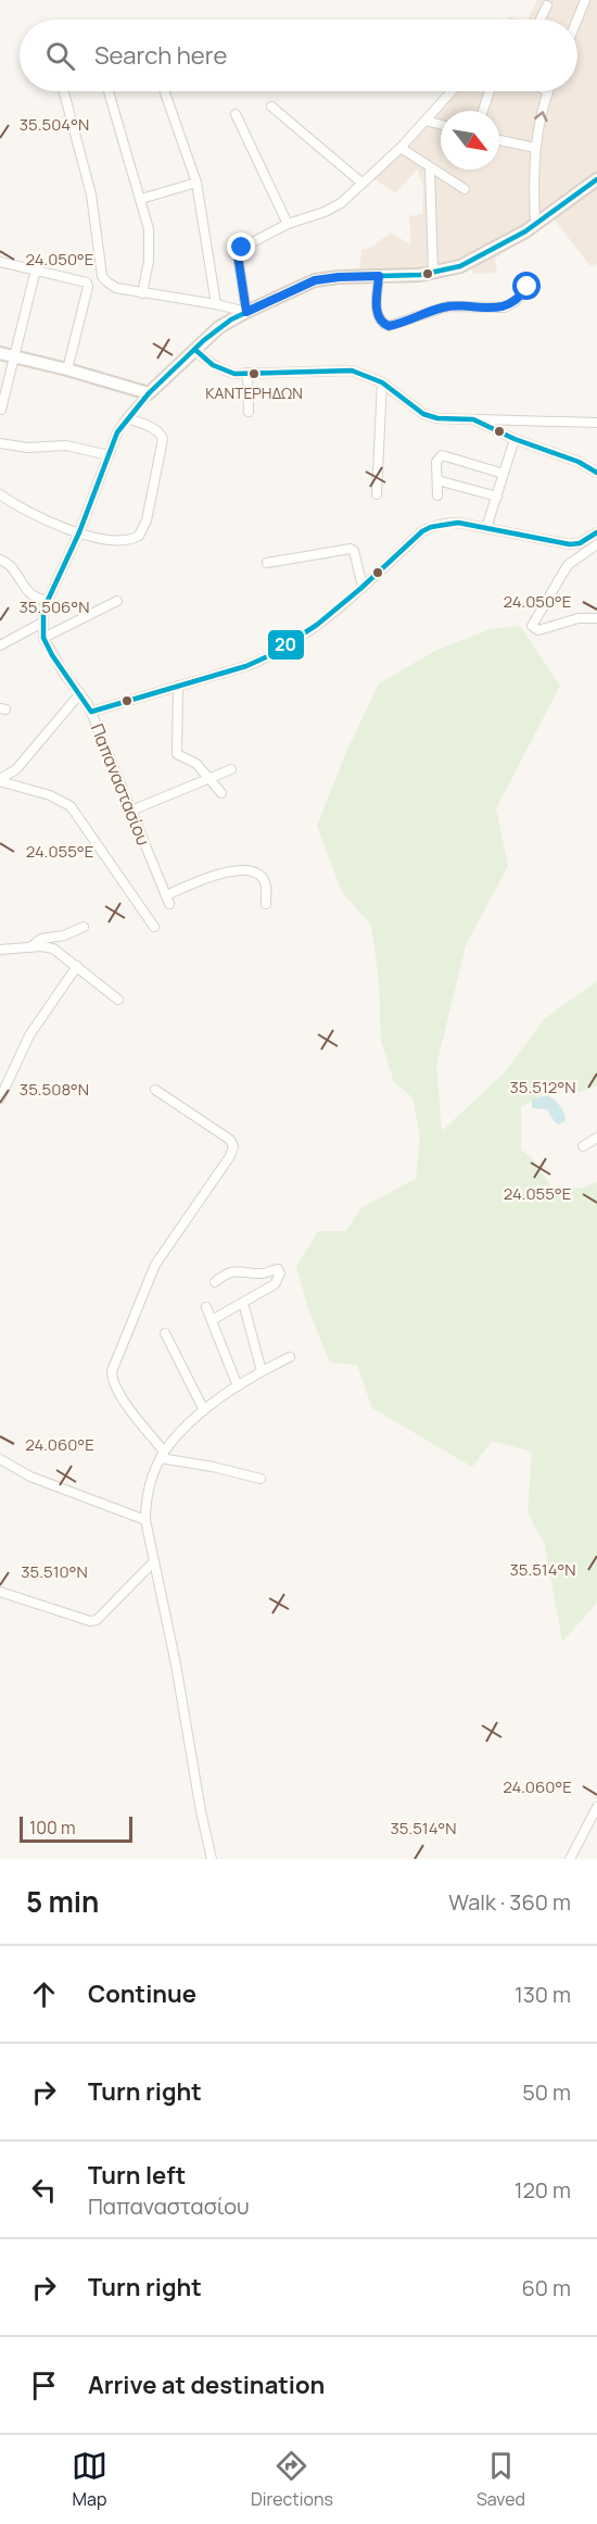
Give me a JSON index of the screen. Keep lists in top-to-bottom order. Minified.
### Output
{"streets":{"street":["Παπαναστασίου"]},"places":["ΚΑΝΤΕΡΗΔΩΝ"],"lines":["transit line 20"],"scale_bar":"100 m","north":"bottom right","page":{"search":"Search here","scale":"100 m","heading":["5 min","Walk · 360 m"],"list":[["Continue","130 m"],["Turn right","50 m"],["Turn left","Παπαναστασίου","120 m"],["Turn right","60 m"],"Arrive at destination"],"nav":["Map","Directions","Saved"]},"coordinates":["35.504°N","24.050°E","35.506°N","24.055°E","35.512°N","35.508°N","24.060°E","35.514°N","35.510°N"]}
